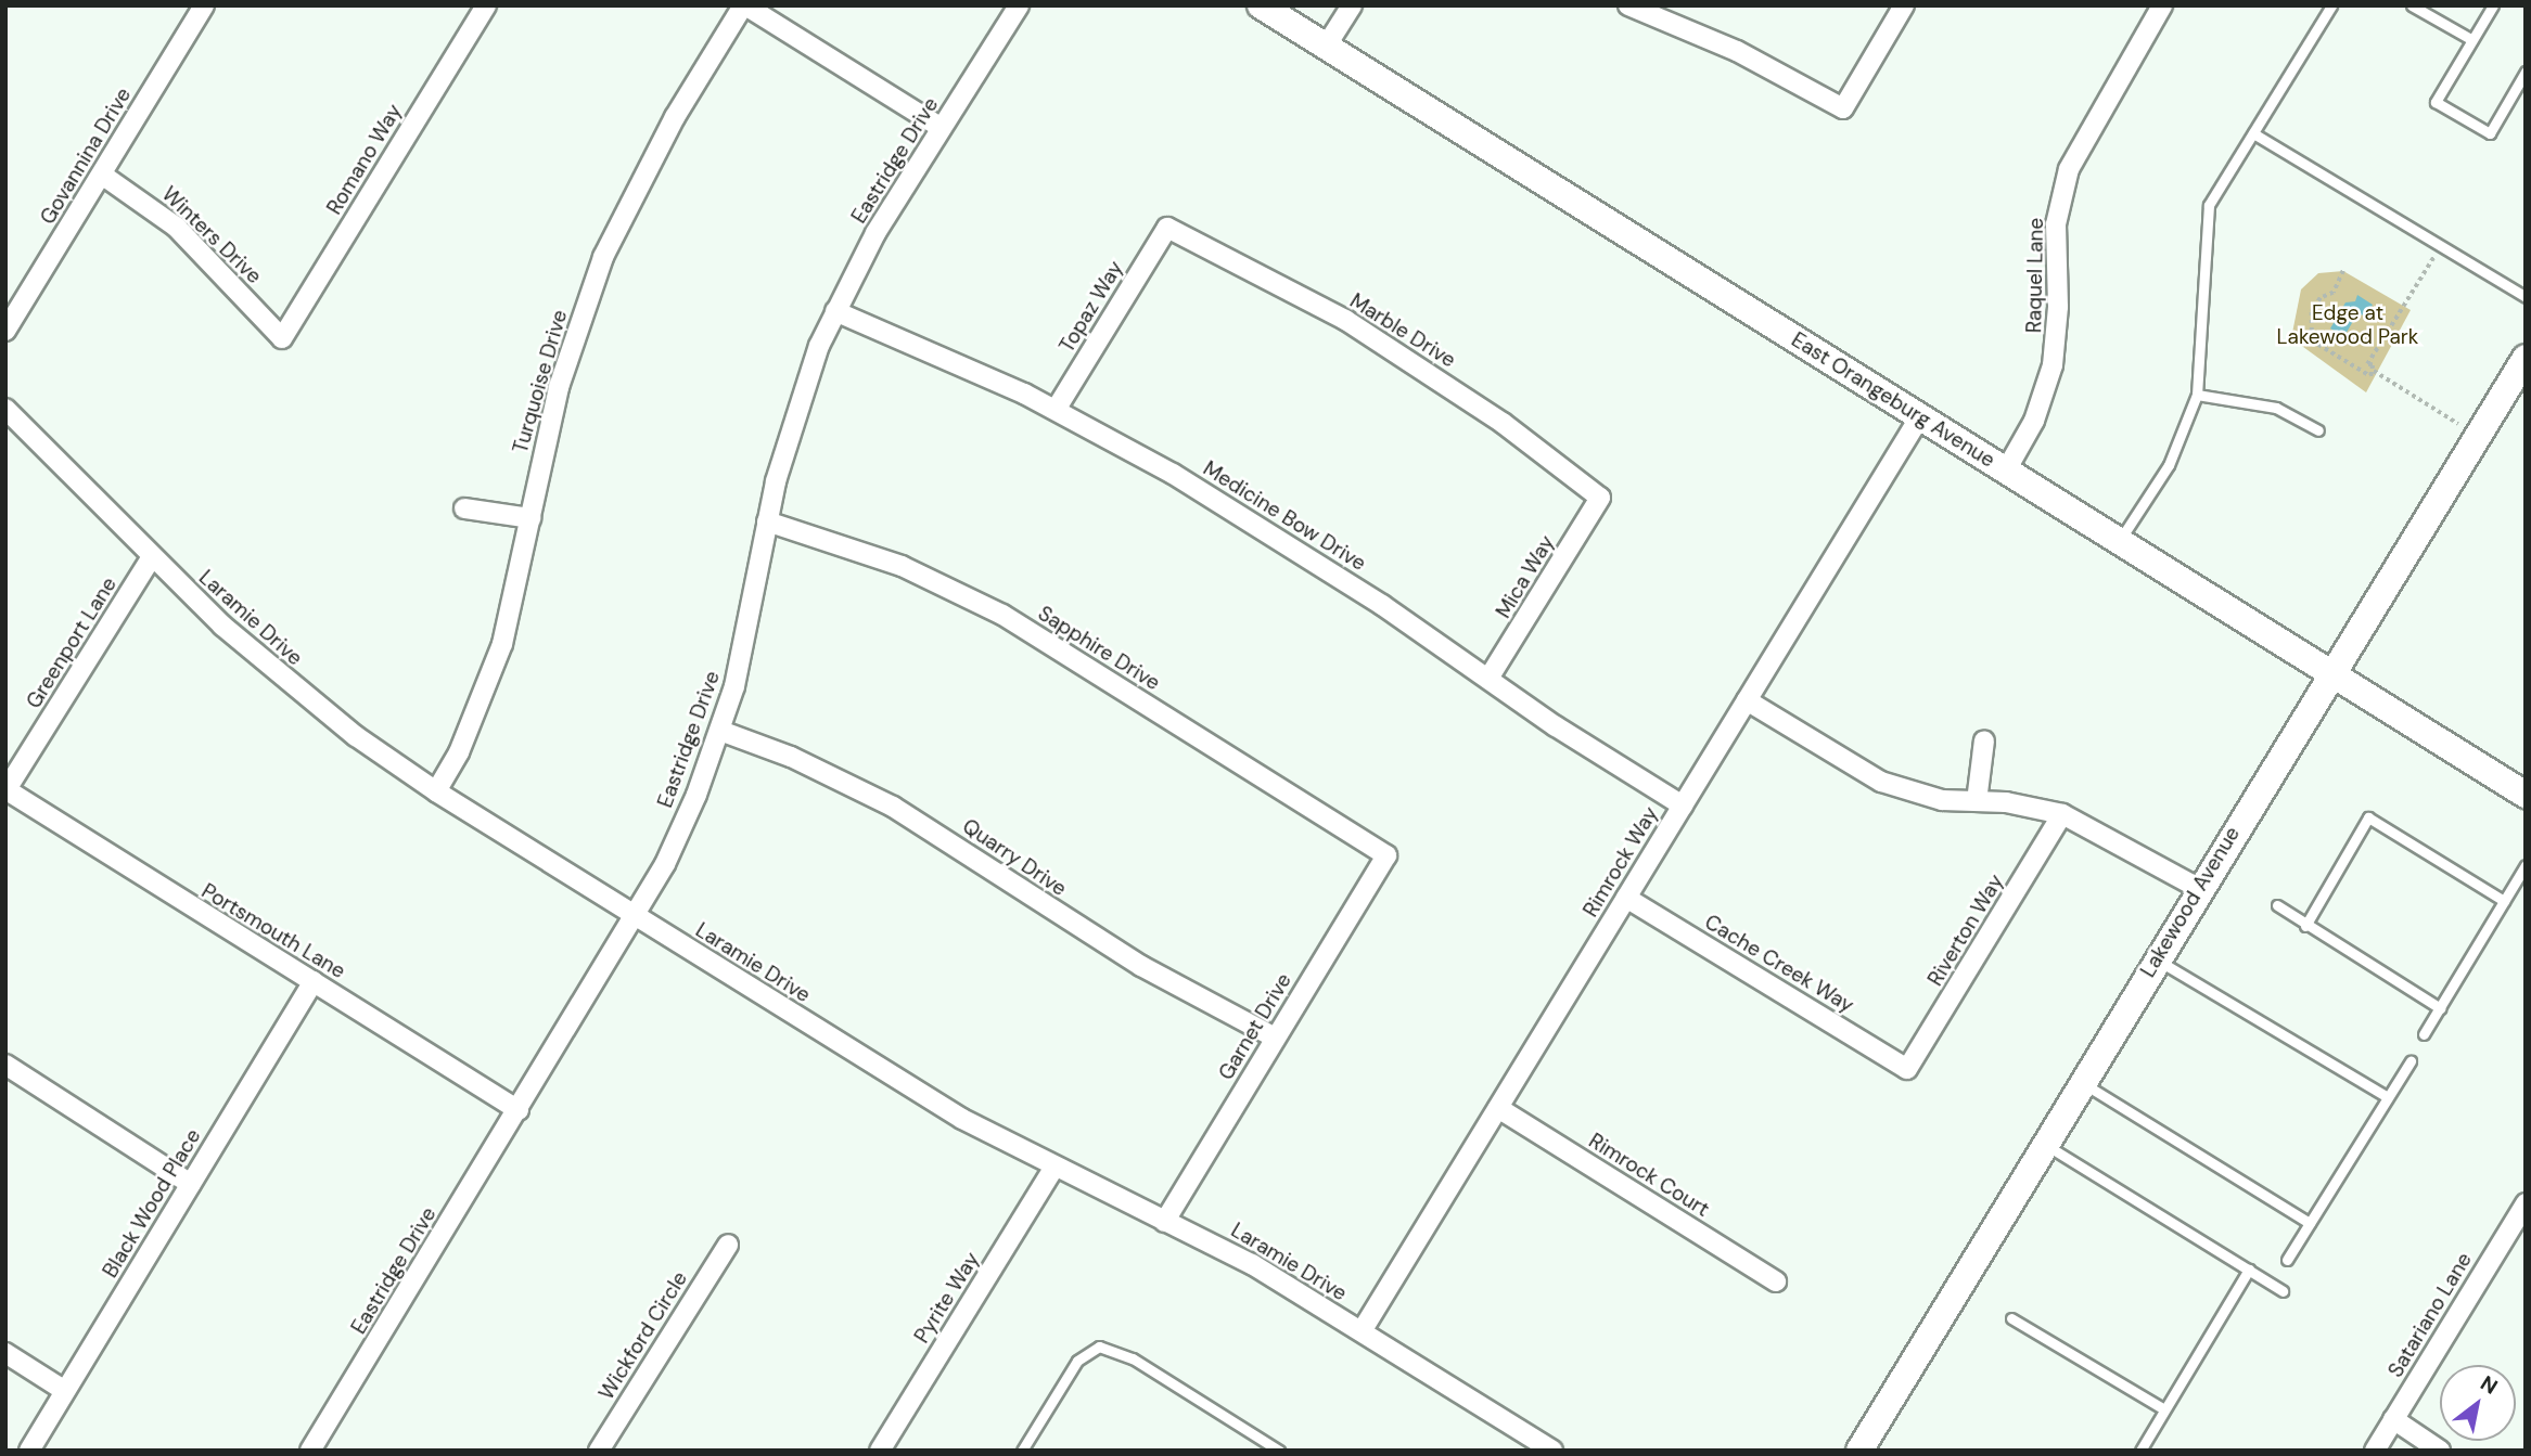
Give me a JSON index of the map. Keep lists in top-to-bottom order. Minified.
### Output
{"streets":{"street":["Govannina Drive","Romano Way","Eastridge Drive","Winters Drive","Raquel Lane","Topaz Way","Marble Drive","Turquoise Drive","East Orangeburg Avenue","Medicine Bow Drive","Mica Way","Laramie Drive","Greenport Lane","Sapphire Drive","Quarry Drive","Rimrock Way","Lakewood Avenue","Riverton Way","Portsmouth Lane","Cache Creek Way","Garnet Drive","Rimrock Court","Black Wood Place","Pyrite Way","Satariano Lane","Wickford Circle"]},"crossings":[["Govannina Drive","Winters Drive"],["Romano Way","Winters Drive"],["Eastridge Drive","Medicine Bow Drive"],["Eastridge Drive","Laramie Drive"],["Eastridge Drive","Sapphire Drive"],["Eastridge Drive","Quarry Drive"],["Eastridge Drive","Portsmouth Lane"],["Raquel Lane","East Orangeburg Avenue"],["Topaz Way","Marble Drive"],["Topaz Way","Medicine Bow Drive"],["Marble Drive","Mica Way"],["Turquoise Drive","Laramie Drive"],["East Orangeburg Avenue","Rimrock Way"],["East Orangeburg Avenue","Lakewood Avenue"],["Medicine Bow Drive","Mica Way"],["Medicine Bow Drive","Rimrock Way"],["Laramie Drive","Greenport Lane"],["Laramie Drive","Rimrock Way"],["Laramie Drive","Garnet Drive"],["Laramie Drive","Pyrite Way"],["Greenport Lane","Portsmouth Lane"],["Sapphire Drive","Garnet Drive"],["Quarry Drive","Garnet Drive"],["Rimrock Way","Cache Creek Way"],["Rimrock Way","Rimrock Court"],["Riverton Way","Cache Creek Way"],["Portsmouth Lane","Black Wood Place"]],"parks":["Edge at Lakewood Park"],"north":"top right"}
